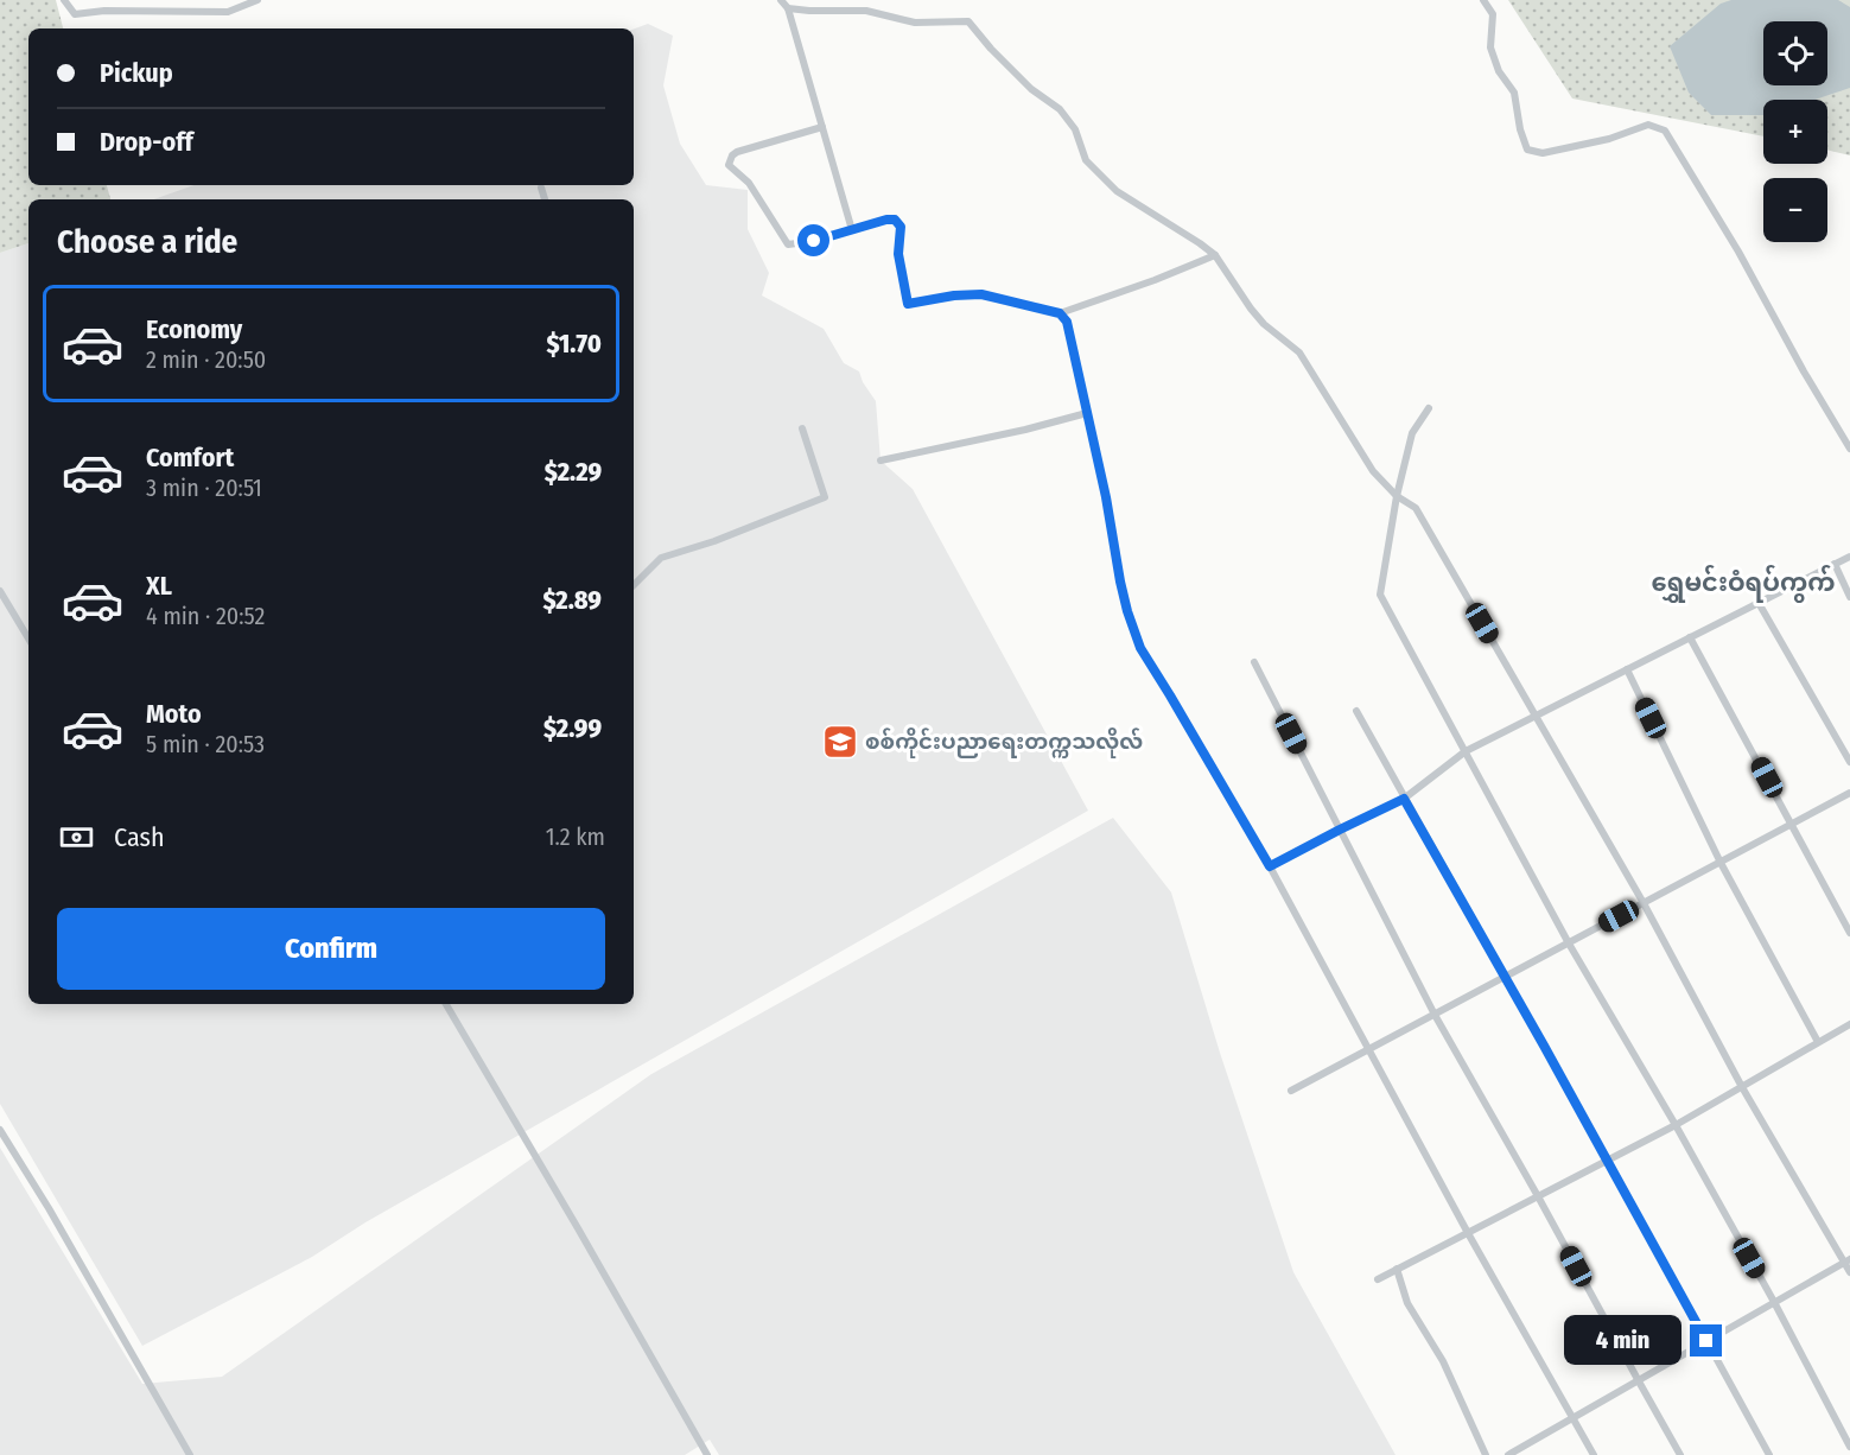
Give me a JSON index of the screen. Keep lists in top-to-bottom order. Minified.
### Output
{"districts":["ရွှေမင်းဝံရပ်ကွက်"],"places":{"school or university":["စစ်ကိုင်းပညာရေးတက္ကသလိုလ်"]},"page":{"map_buttons":["+","−"],"banner":["Pickup","Drop-off"],"heading":"Choose a ride","list":[{"name":"Economy","note":"2 min · 20:50","value":"$1.70"},{"name":"Comfort","note":"3 min · 20:51","value":"$2.29"},{"name":"XL","note":"4 min · 20:52","value":"$2.89"},{"name":"Moto","note":"5 min · 20:53","value":"$2.99"}],"pay":["Cash","1.2 km"],"buttons":"Confirm","bubble":"4 min"}}
